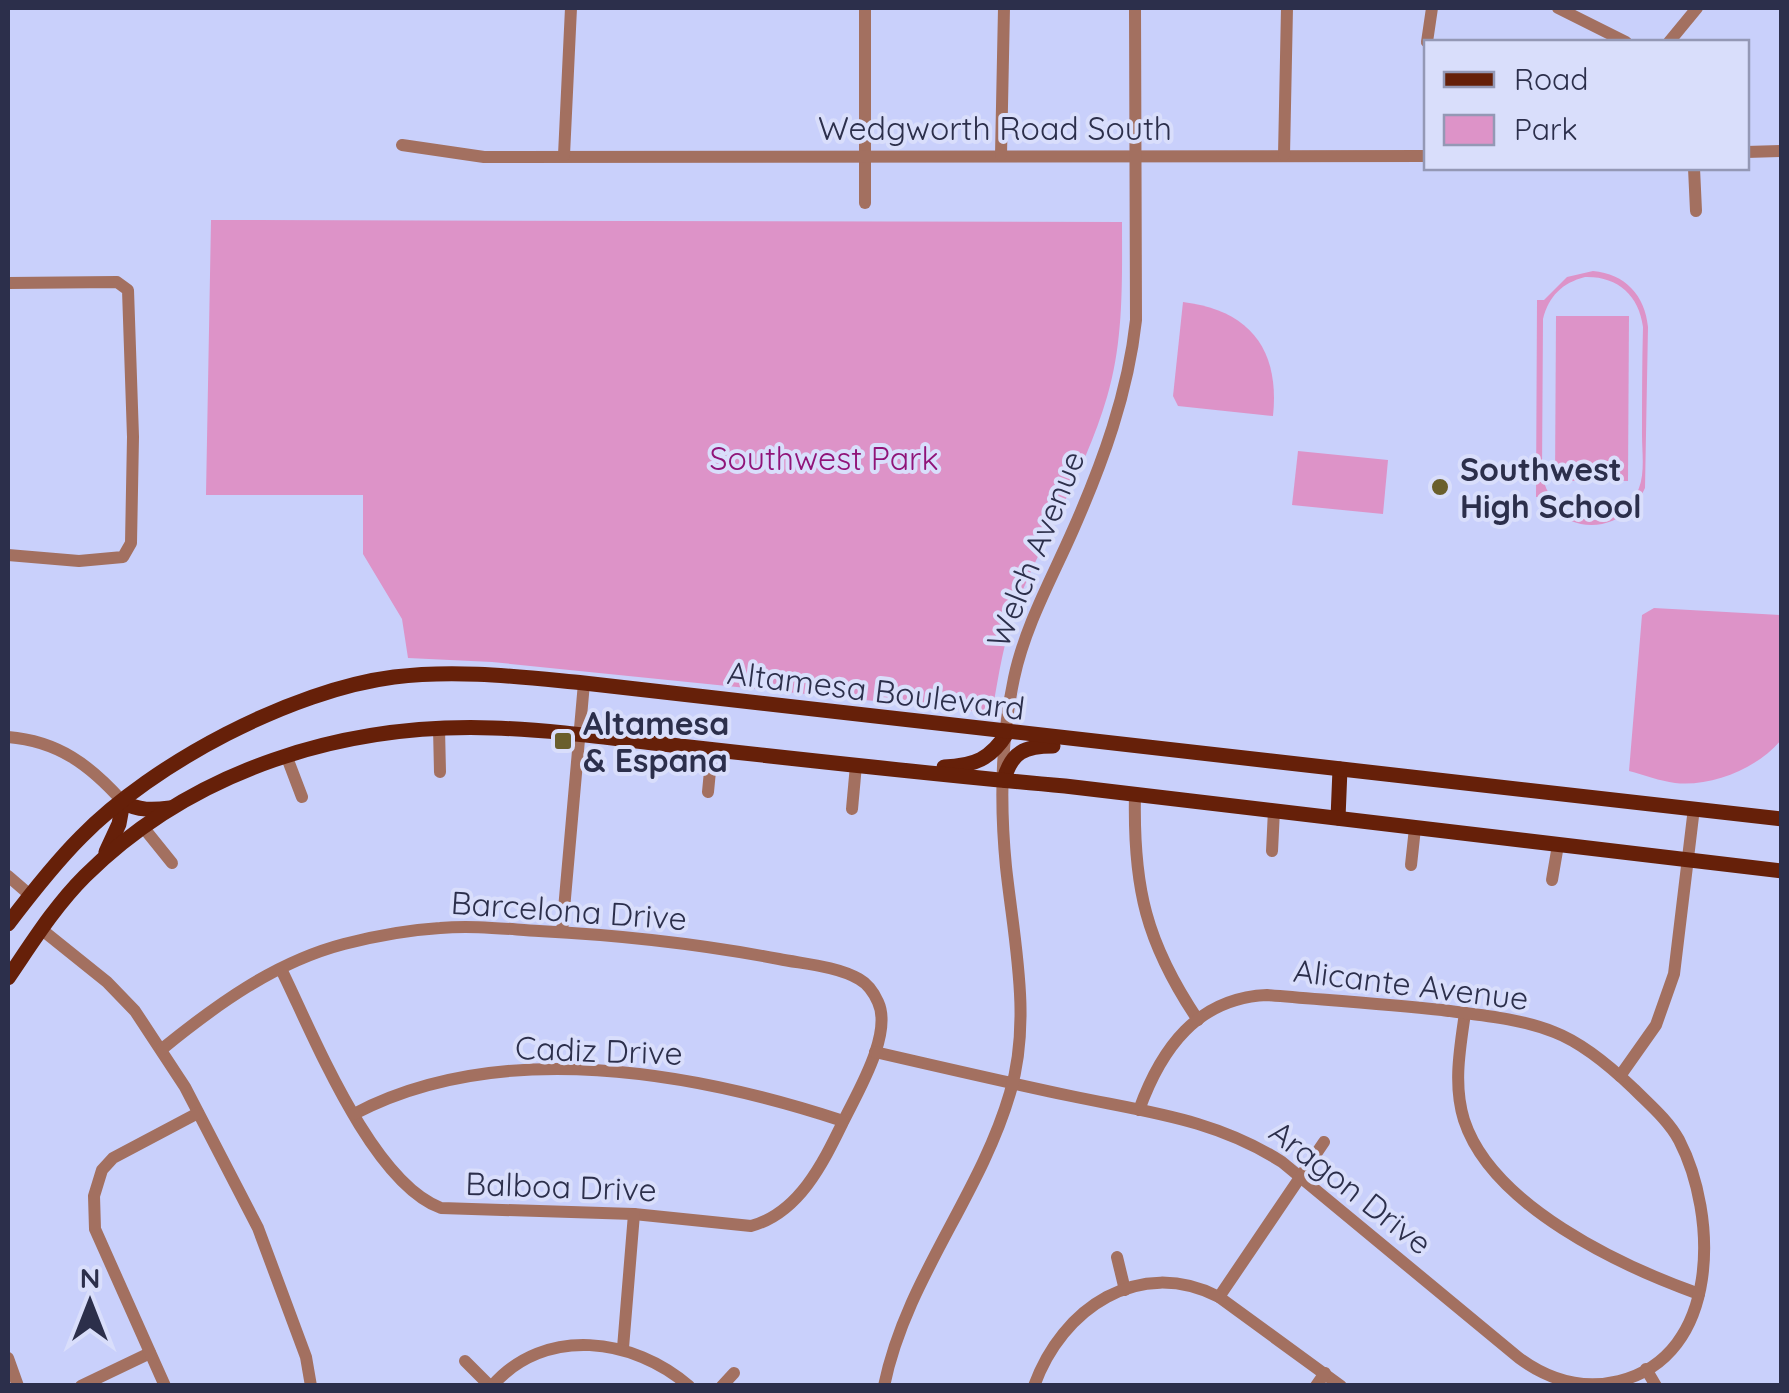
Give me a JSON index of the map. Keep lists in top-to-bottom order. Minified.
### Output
{"streets":{"main road":["Altamesa Boulevard"],"street":["Wedgworth Road South","Welch Avenue","Barcelona Drive","Alicante Avenue","Cadiz Drive","Balboa Drive","Aragon Drive"]},"crossings":[["Wedgworth Road South","Welch Avenue"],["Welch Avenue","Altamesa Boulevard"],["Welch Avenue","Aragon Drive"],["Barcelona Drive","Balboa Drive"],["Barcelona Drive","Aragon Drive"],["Alicante Avenue","Aragon Drive"],["Cadiz Drive","Balboa Drive"],["Balboa Drive","Aragon Drive"]],"parks":["Southwest Park"],"places":{"other":["Southwest High School"],"transit":["Altamesa & Espana"]},"legend":["Road","Park"],"north":"top"}
